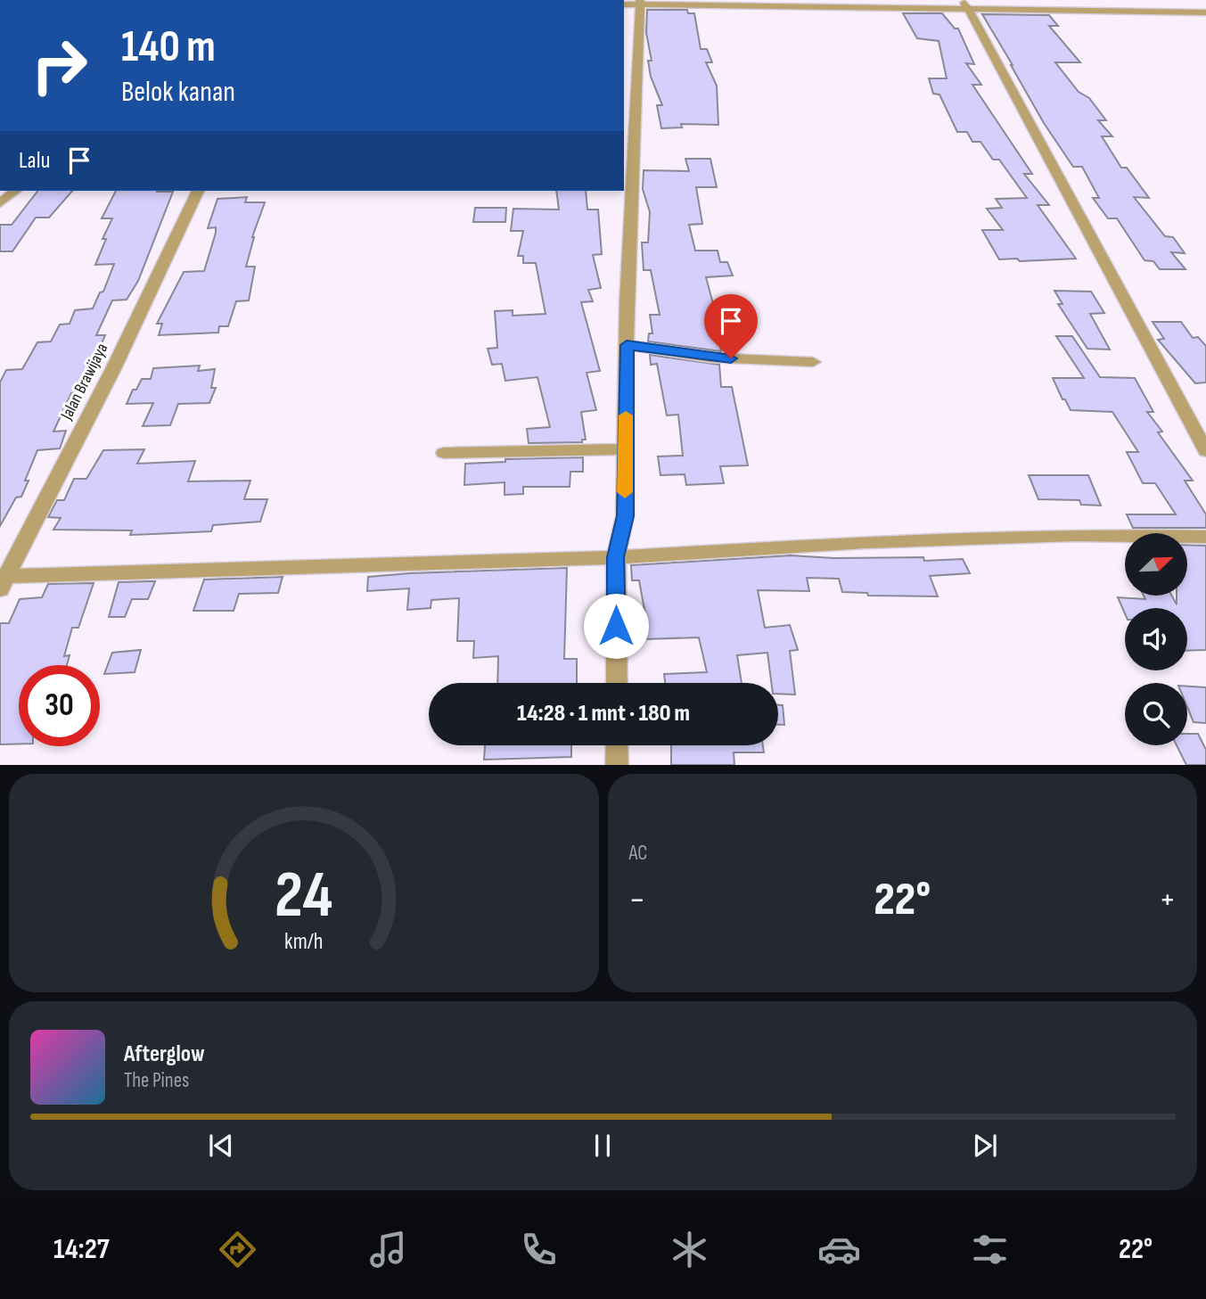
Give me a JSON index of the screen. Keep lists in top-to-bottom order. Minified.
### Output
{"streets":{"street":["Jalan Brawijaya"]},"north":"top right","page":{"turn":["140 m","Belok kanan"],"then":"Lalu","limit":"30","trip":"14:28 · 1 mnt · 180 m","tile":"AC","heat":["−","22°","+"],"song":["Afterglow","The Pines"],"tabs":["14:27","22°"],"gauge":["24","km/h"]}}
